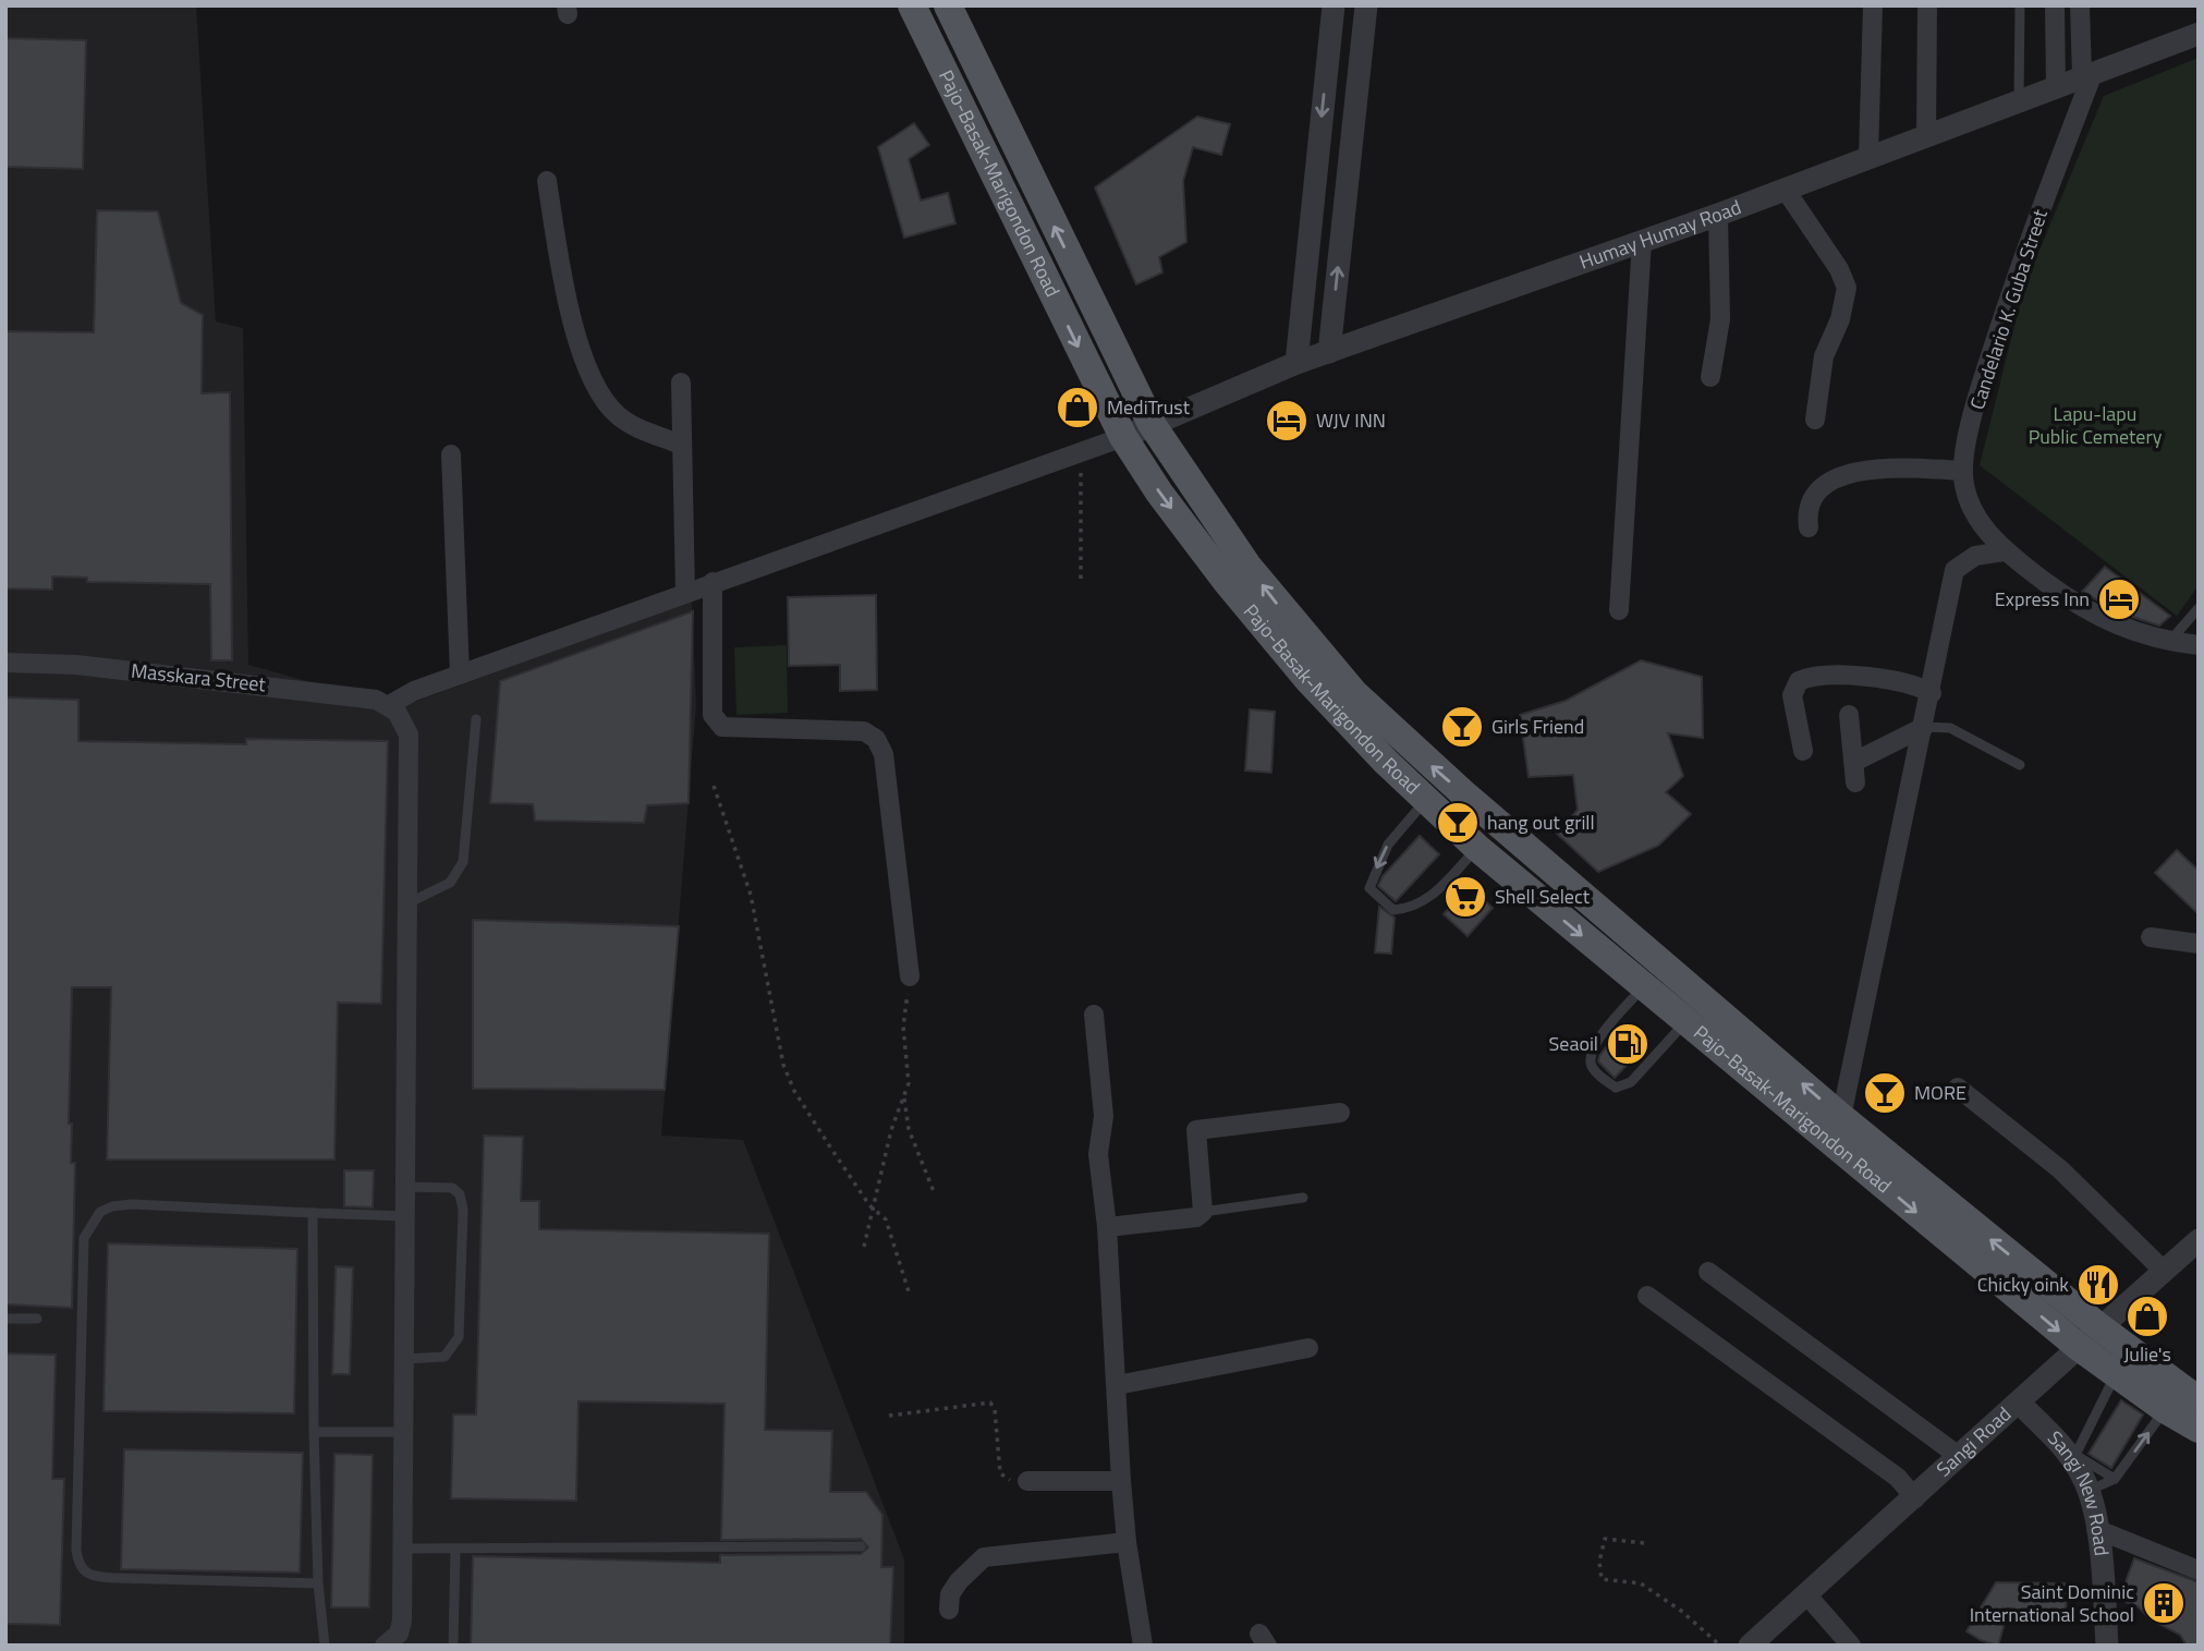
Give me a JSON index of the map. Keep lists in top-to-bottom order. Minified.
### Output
{"streets":{"main road":["Pajo-Basak-Marigondon Road"],"street":["Humay Humay Road","Candelario K. Guba Street","Masskara Street","Sangi Road","Sangi New Road"]},"crossings":[["Pajo-Basak-Marigondon Road","Humay Humay Road"],["Pajo-Basak-Marigondon Road","Sangi Road"],["Humay Humay Road","Candelario K. Guba Street"],["Sangi Road","Sangi New Road"]],"parks":["Lapu-lapu Public Cemetery"],"places":{"shop":["MediTrust","Julie's"],"hotel":["WJV INN","Express Inn"],"bar":["Girls Friend","hang out grill","MORE"],"supermarket":["Shell Select"],"fuel station":["Seaoil"],"restaurant":["Chicky oink"],"building":["Saint Dominic International School"]}}
